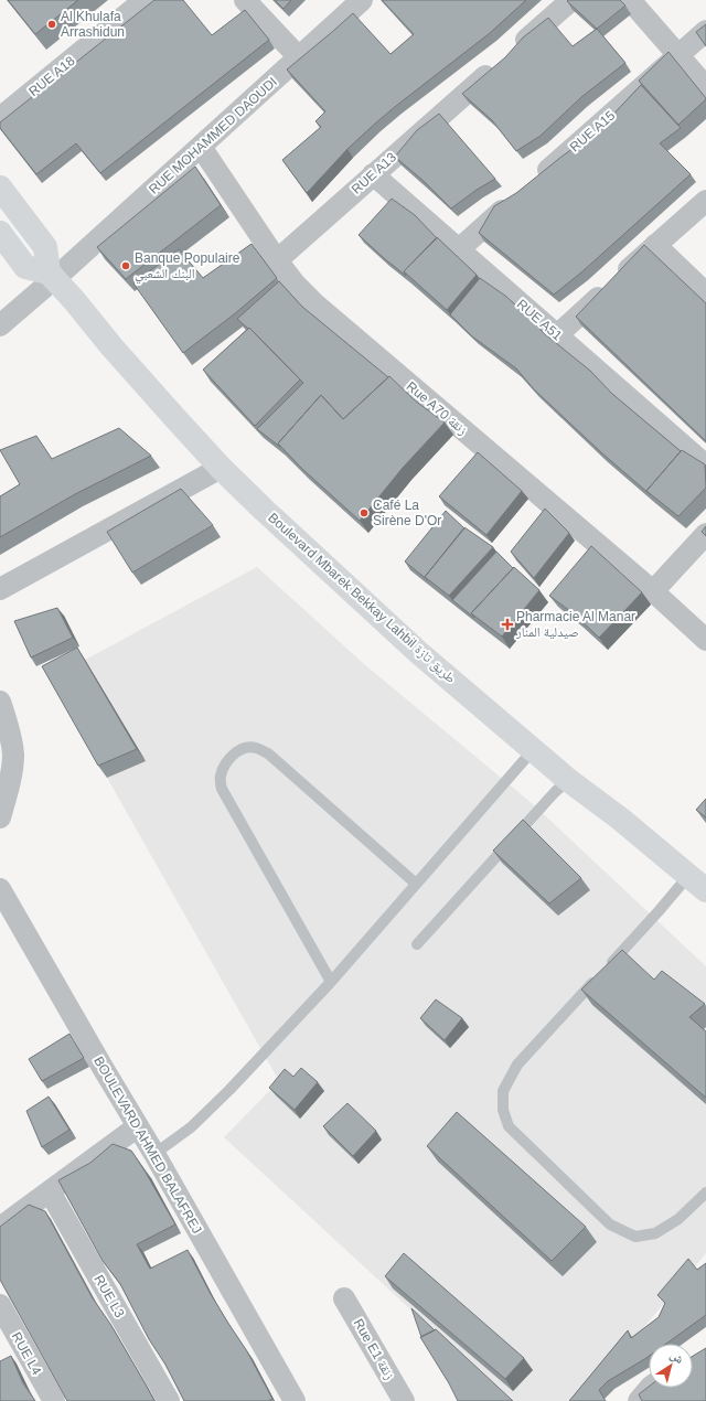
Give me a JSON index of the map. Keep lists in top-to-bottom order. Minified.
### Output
{"streets":{"main road":["Boulevard Mbarek Bekkay Lahbil طريق تازة"],"street":["RUE A18","RUE A15","RUE MOHAMMED DAOUDI","RUE A13","RUE A51","Rue A70 زنقة","BOULEVARD AHMED BALAFREJ","RUE L3","Rue E1 زنقة","RUE L4"]},"crossings":[["RUE MOHAMMED DAOUDI","Rue A70 زنقة"],["RUE MOHAMMED DAOUDI","Boulevard Mbarek Bekkay Lahbil طريق تازة"],["RUE A13","RUE A51"],["RUE A13","Rue A70 زنقة"]],"places":{"other":["Al Khulafa Arrashidun","Banque Populaire البنك الشعبي","Café La Sirène D'Or"],"health":["Pharmacie Al Manar صيدلية المنار"]},"north":"top right"}
